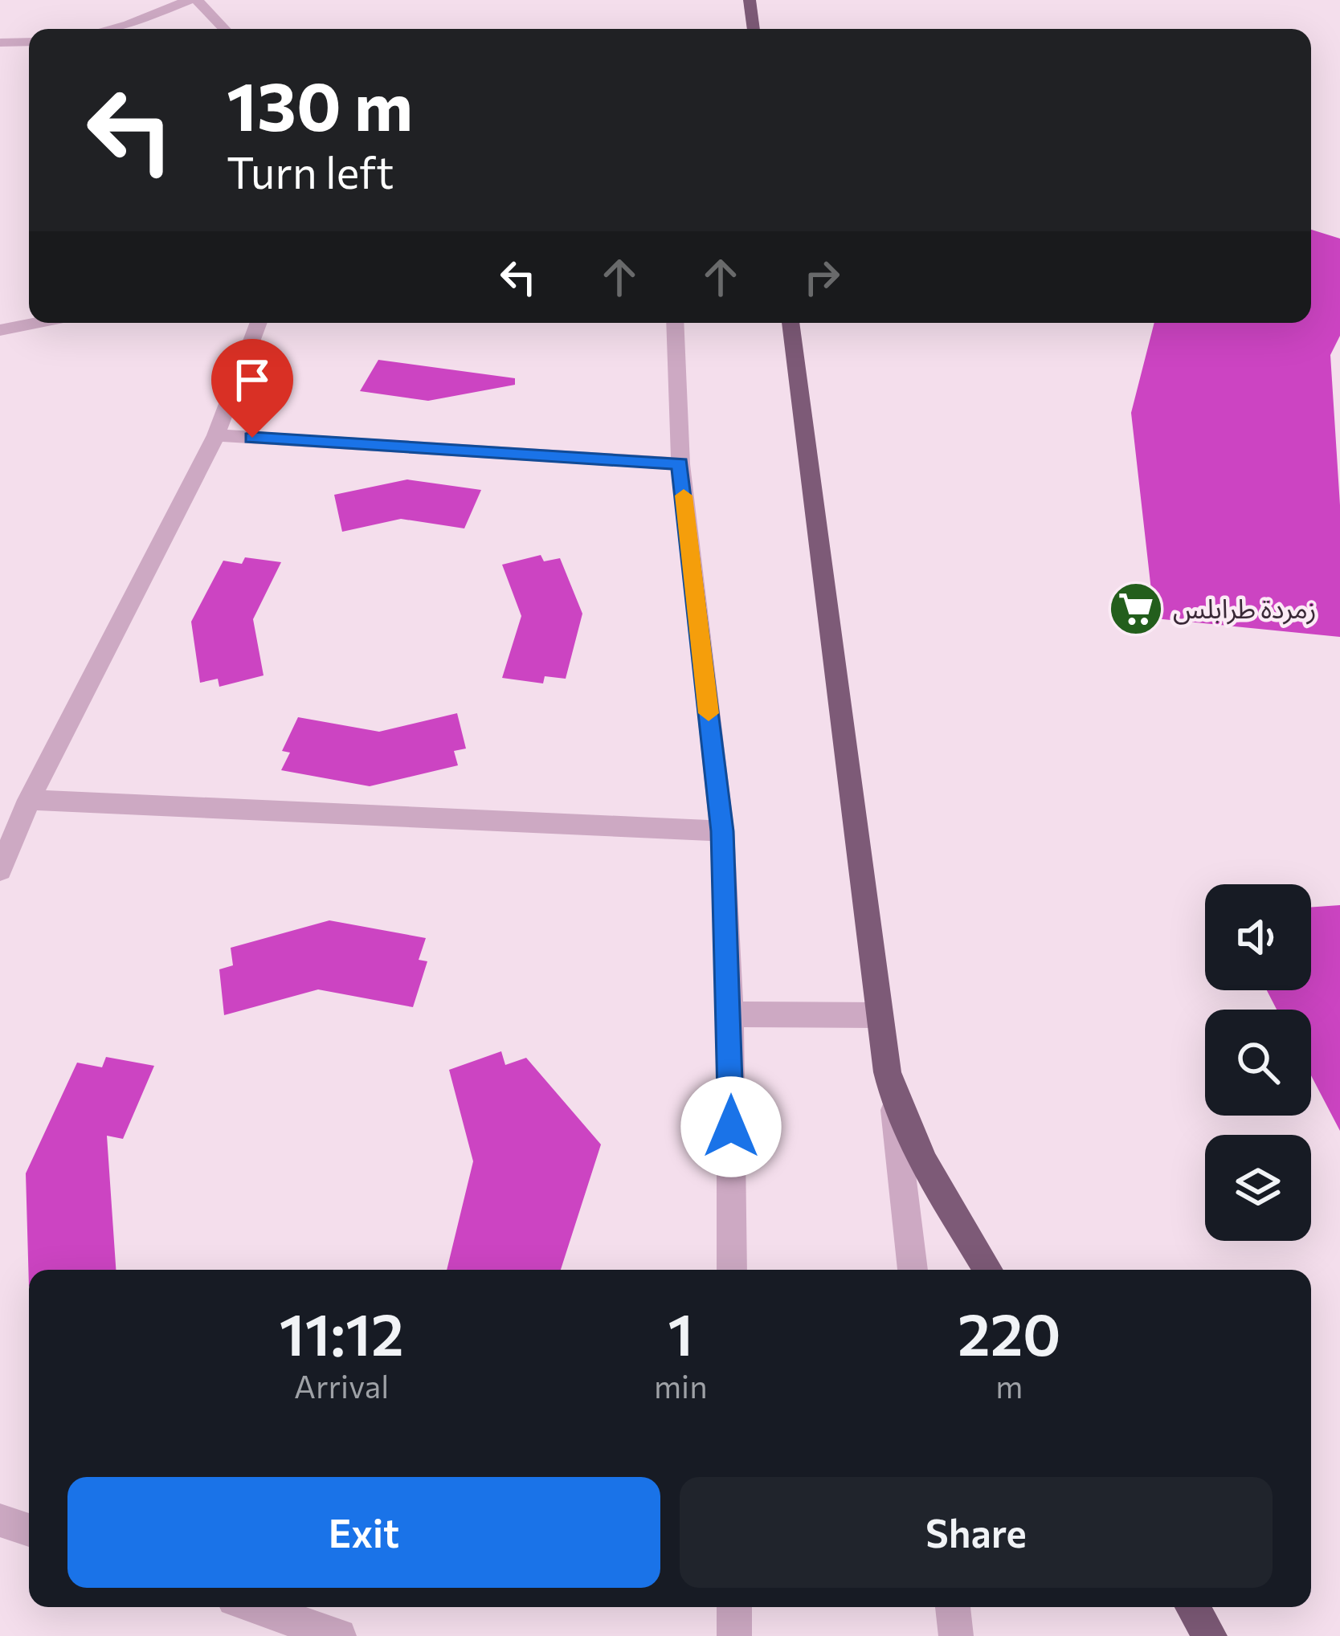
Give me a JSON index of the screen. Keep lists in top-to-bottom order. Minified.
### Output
{"places":{"supermarket":["زمردة طرابلس"]},"page":{"turn":["130 m","Turn left"],"eta":["11:12","Arrival","1","min","220","m"],"buttons":["Exit","Share"]}}
